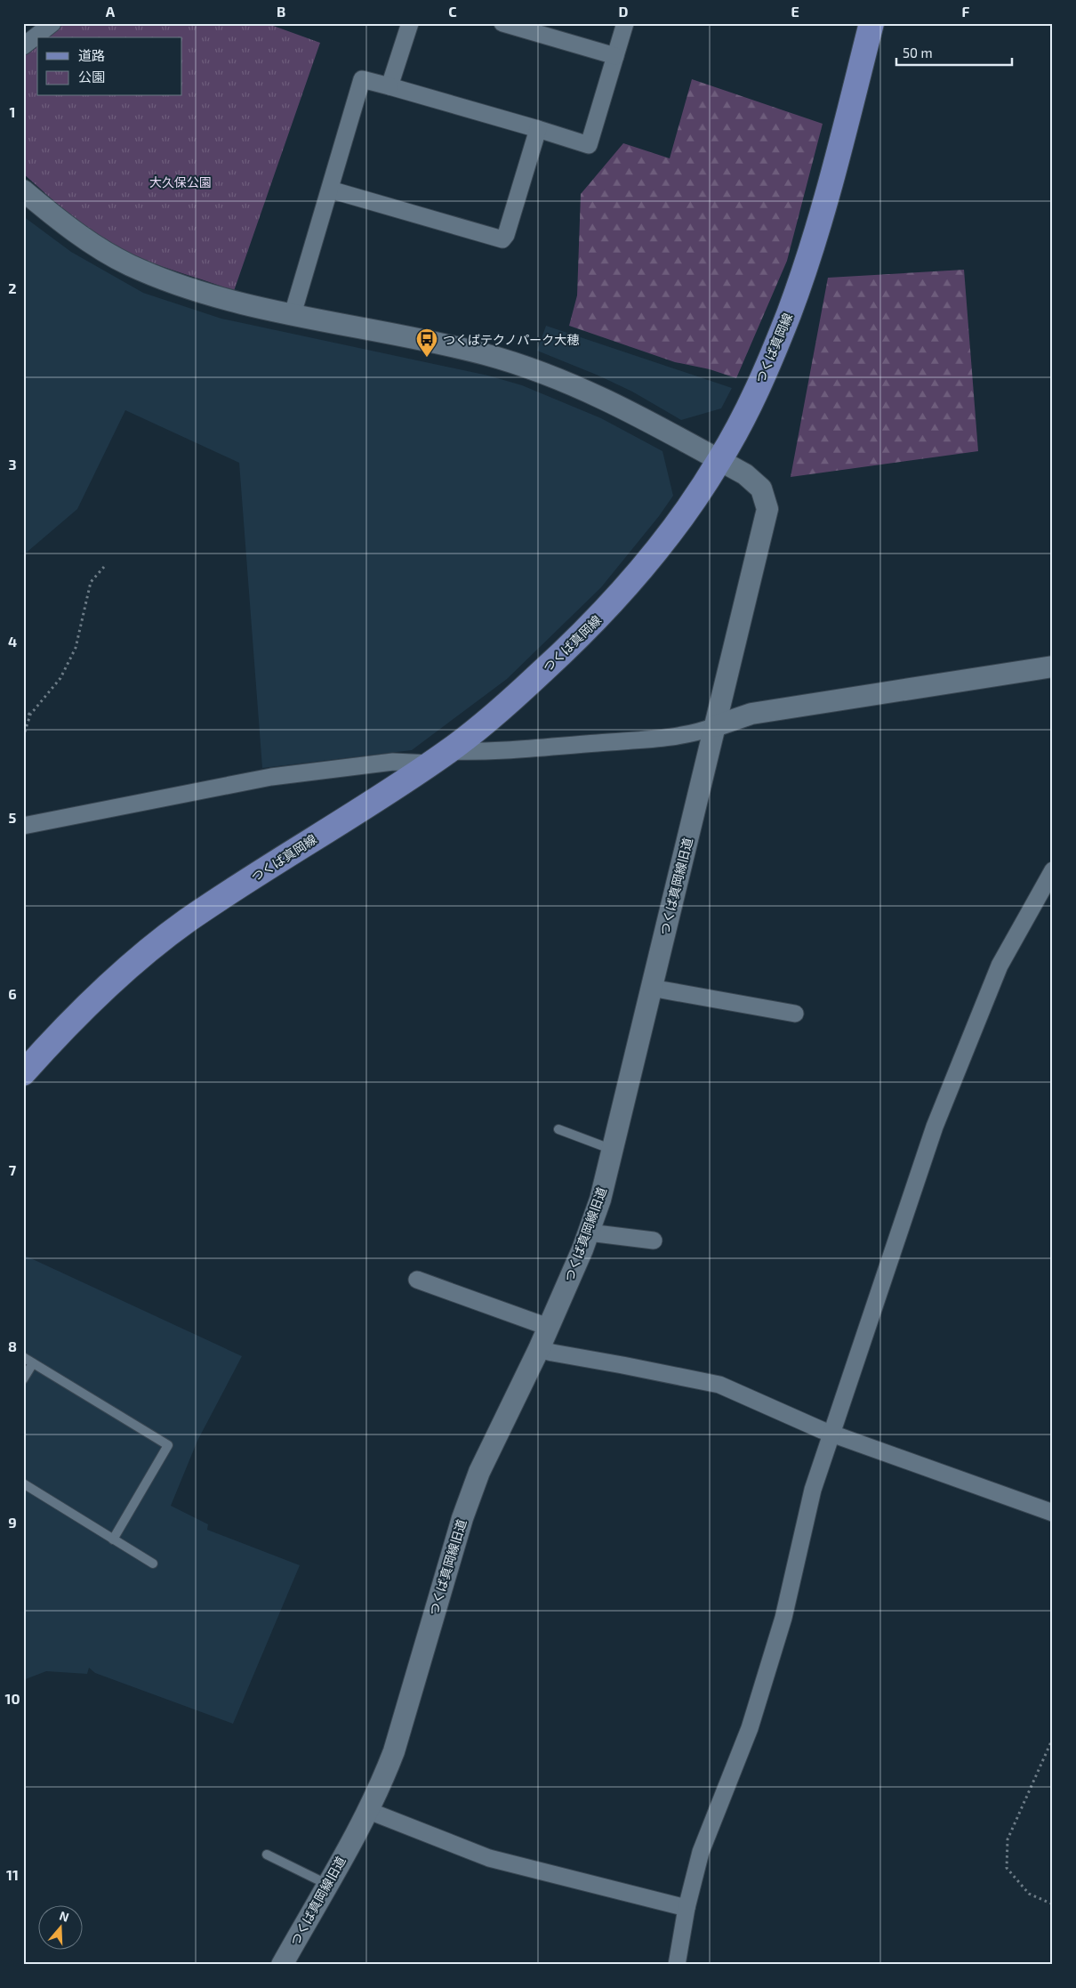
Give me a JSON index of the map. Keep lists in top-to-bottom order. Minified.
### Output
{"streets":{"main road":["つくば真岡線"],"street":["つくば真岡線旧道"]},"crossings":[["つくば真岡線","つくば真岡線旧道"]],"parks":["大久保公園"],"places":{"bus stop":["つくばテクノパーク大穂"]},"legend":["道路","公園"],"scale_bar":"50 m","north":"top","grid":{"columns":["A","B","C","D","E","F"],"rows":["1","2","3","4","5","6","7","8","9","10","11"]}}
